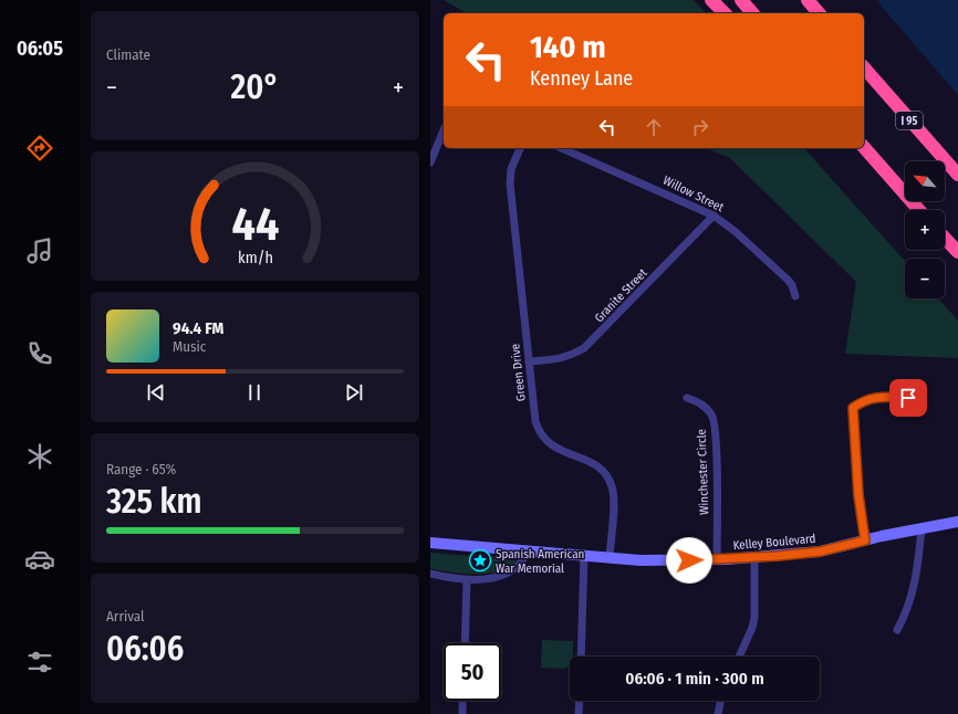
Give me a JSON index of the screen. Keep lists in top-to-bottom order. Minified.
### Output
{"streets":{"highway":["I 95"],"main road":["Kelley Boulevard"],"street":["Willow Street","Granite Street","Green Drive","Winchester Circle"]},"crossings":[["Willow Street","Granite Street"],["Granite Street","Green Drive"],["Green Drive","Kelley Boulevard"],["Winchester Circle","Kelley Boulevard"]],"places":{"place":["Spanish American War Memorial"]},"north":"top left","page":{"tabs":"06:05","tile":["Climate",["Range · 65%","325 km"],["Arrival","06:06"]],"turn":["140 m","Kenney Lane"],"heat":["−","20°","+"],"map_buttons":["+","−"],"song":["94.4 FM","Music"],"limit":"50","trip":"06:06 · 1 min · 300 m","gauge":["44","km/h"]}}
